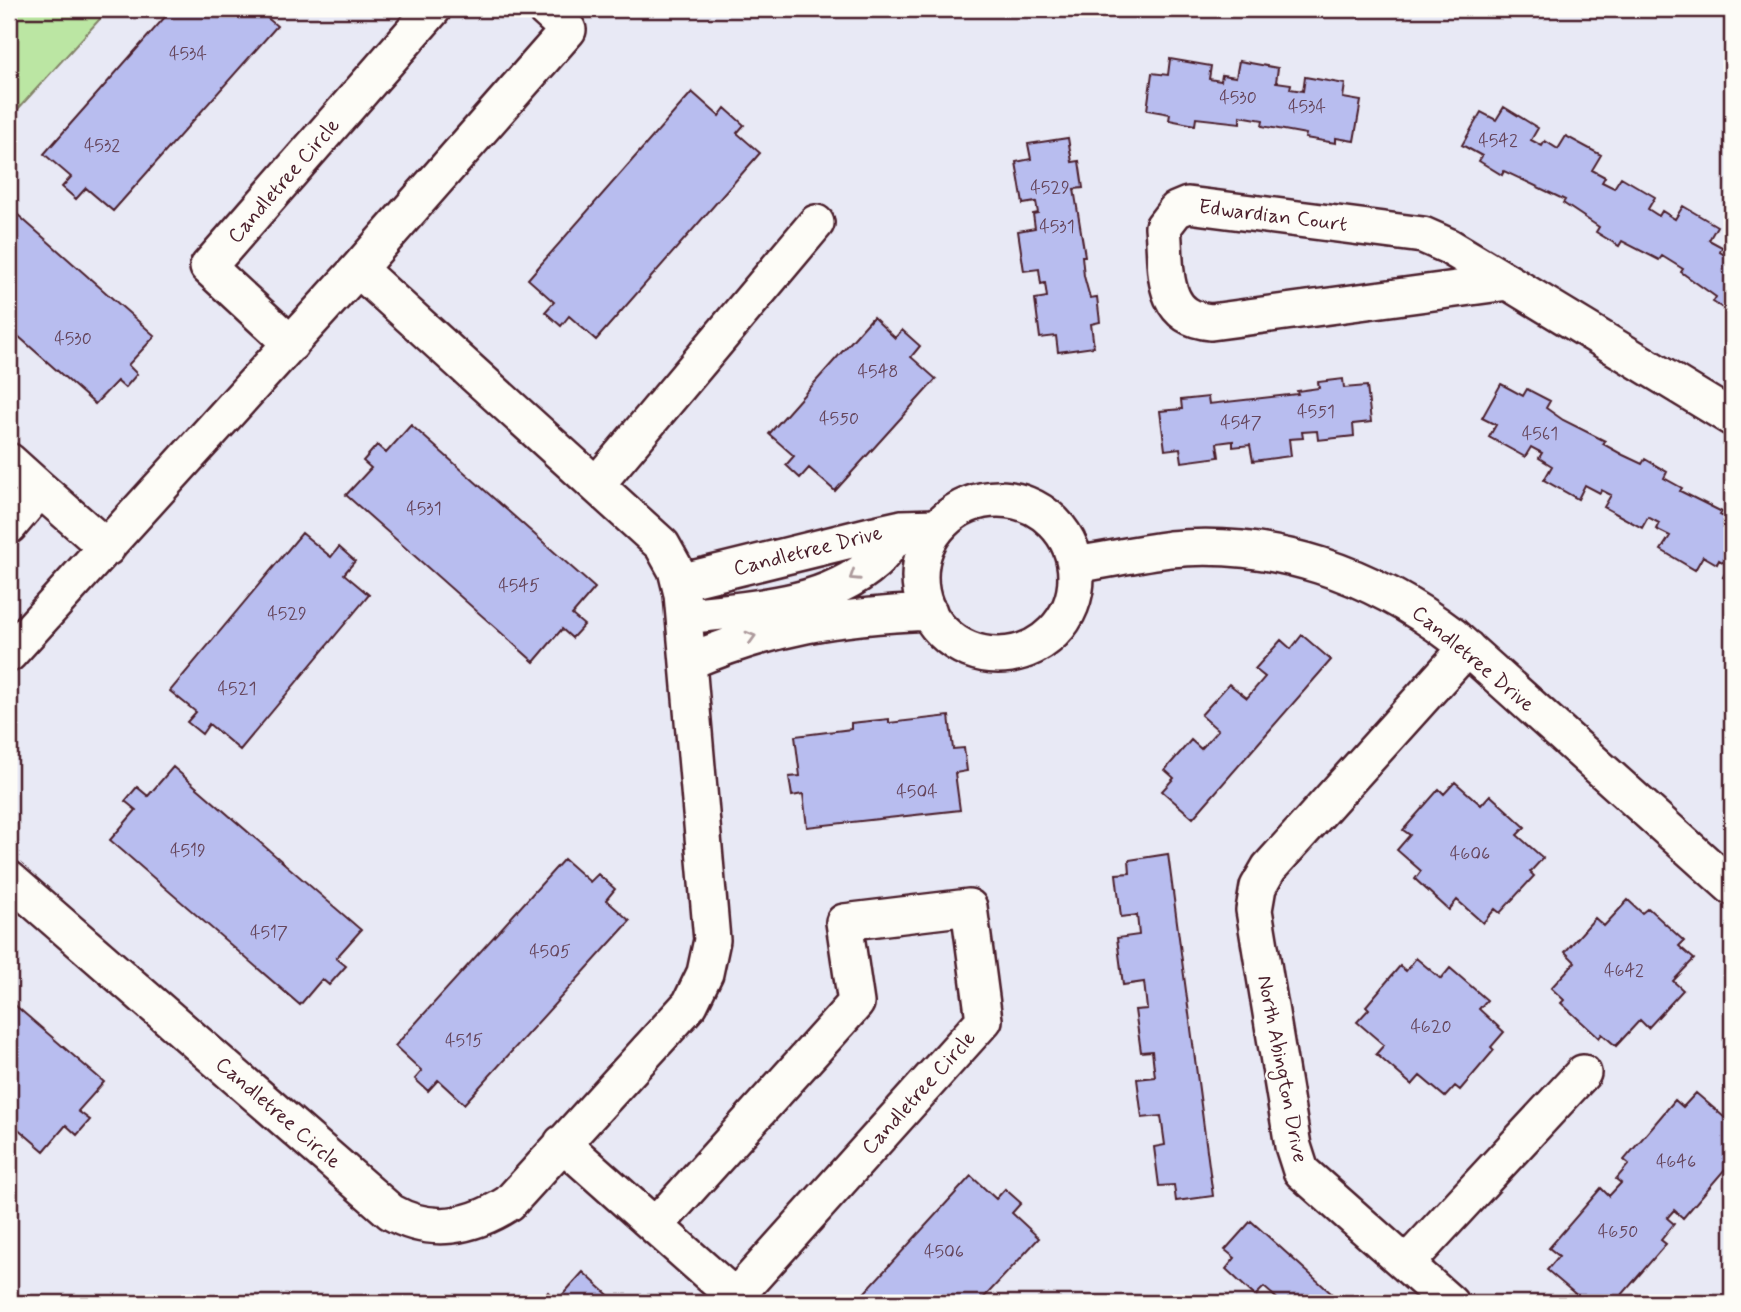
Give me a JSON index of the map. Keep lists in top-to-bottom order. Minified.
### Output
{"streets":{"street":["Candletree Circle","Edwardian Court","Candletree Drive","North Abington Drive"]},"crossings":[["Candletree Circle","Candletree Drive"],["Candletree Drive","North Abington Drive"]],"house_numbers":["4534","4530","4534","4542","4532","4529","4531","4530","4548","4551","4550","4547","4561","4531","4545","4529","4521","4504","4519","4606","4517","4505","4642","4620","4515","4646","4650","4506"]}
